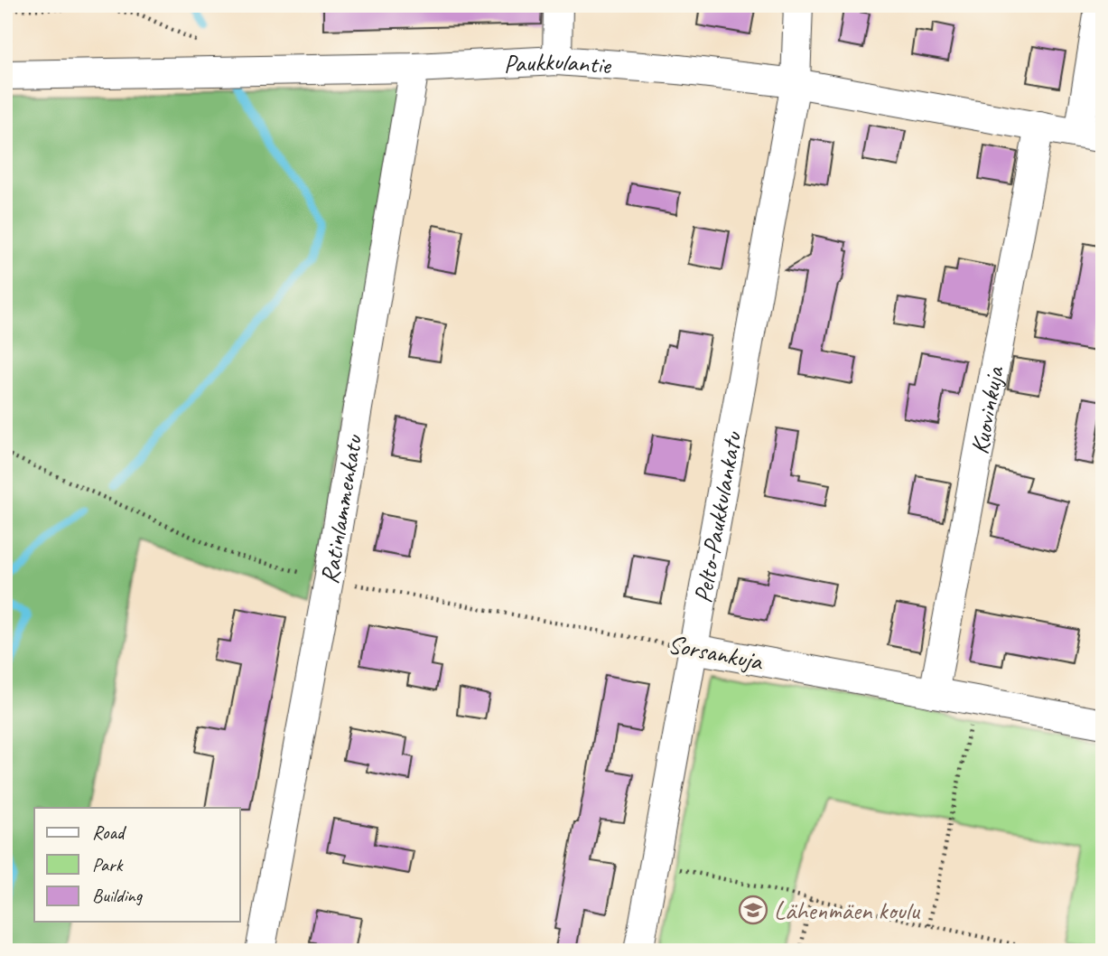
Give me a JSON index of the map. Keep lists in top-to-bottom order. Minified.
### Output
{"streets":{"street":["Paukkulantie","Kuovinkuja","Ratinlammenkatu","Pelto-Paukkulankatu","Sorsankuja"]},"crossings":[["Paukkulantie","Kuovinkuja"],["Paukkulantie","Ratinlammenkatu"],["Paukkulantie","Pelto-Paukkulankatu"],["Kuovinkuja","Sorsankuja"],["Ratinlammenkatu","Sorsankuja"],["Pelto-Paukkulankatu","Sorsankuja"]],"places":{"school or university":["Lähenmäen koulu"]},"legend":["Road","Park","Building"]}
